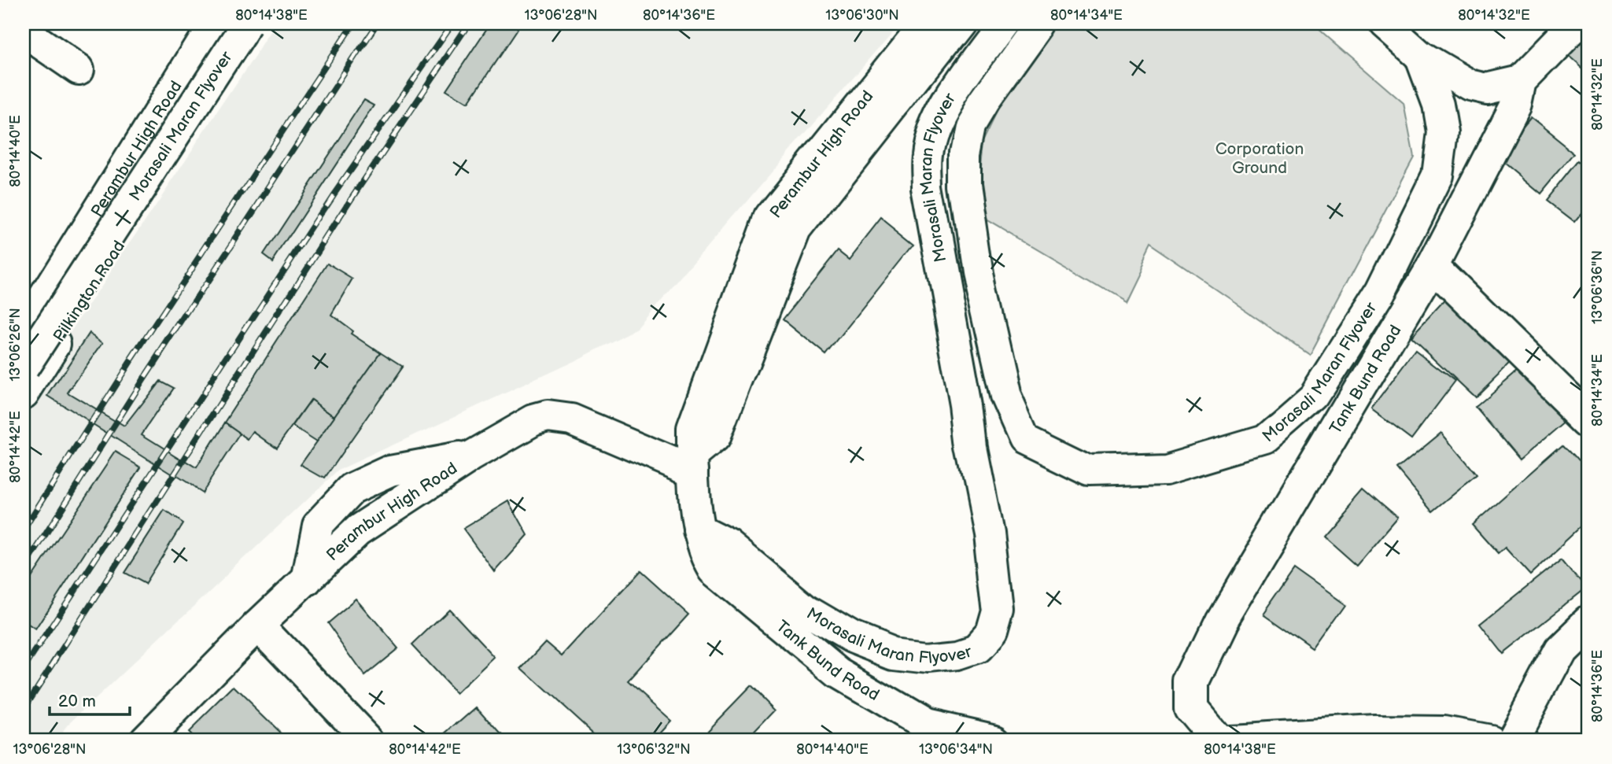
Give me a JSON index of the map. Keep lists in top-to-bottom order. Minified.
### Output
{"streets":{"main road":["Morasali Maran Flyover","Perambur High Road","Pilkington Road","Tank Bund Road"]},"crossings":[["Morasali Maran Flyover","Tank Bund Road"],["Perambur High Road","Tank Bund Road"]],"parks":["Corporation Ground"],"scale_bar":"20 m","coordinates":["80°14'38\"E","13°06'28\"N","80°14'36\"E","13°06'30\"N","80°14'34\"E","80°14'32\"E","80°14'40\"E","13°06'36\"N","13°06'26\"N","80°14'42\"E","13°06'32\"N","13°06'34\"N"]}
